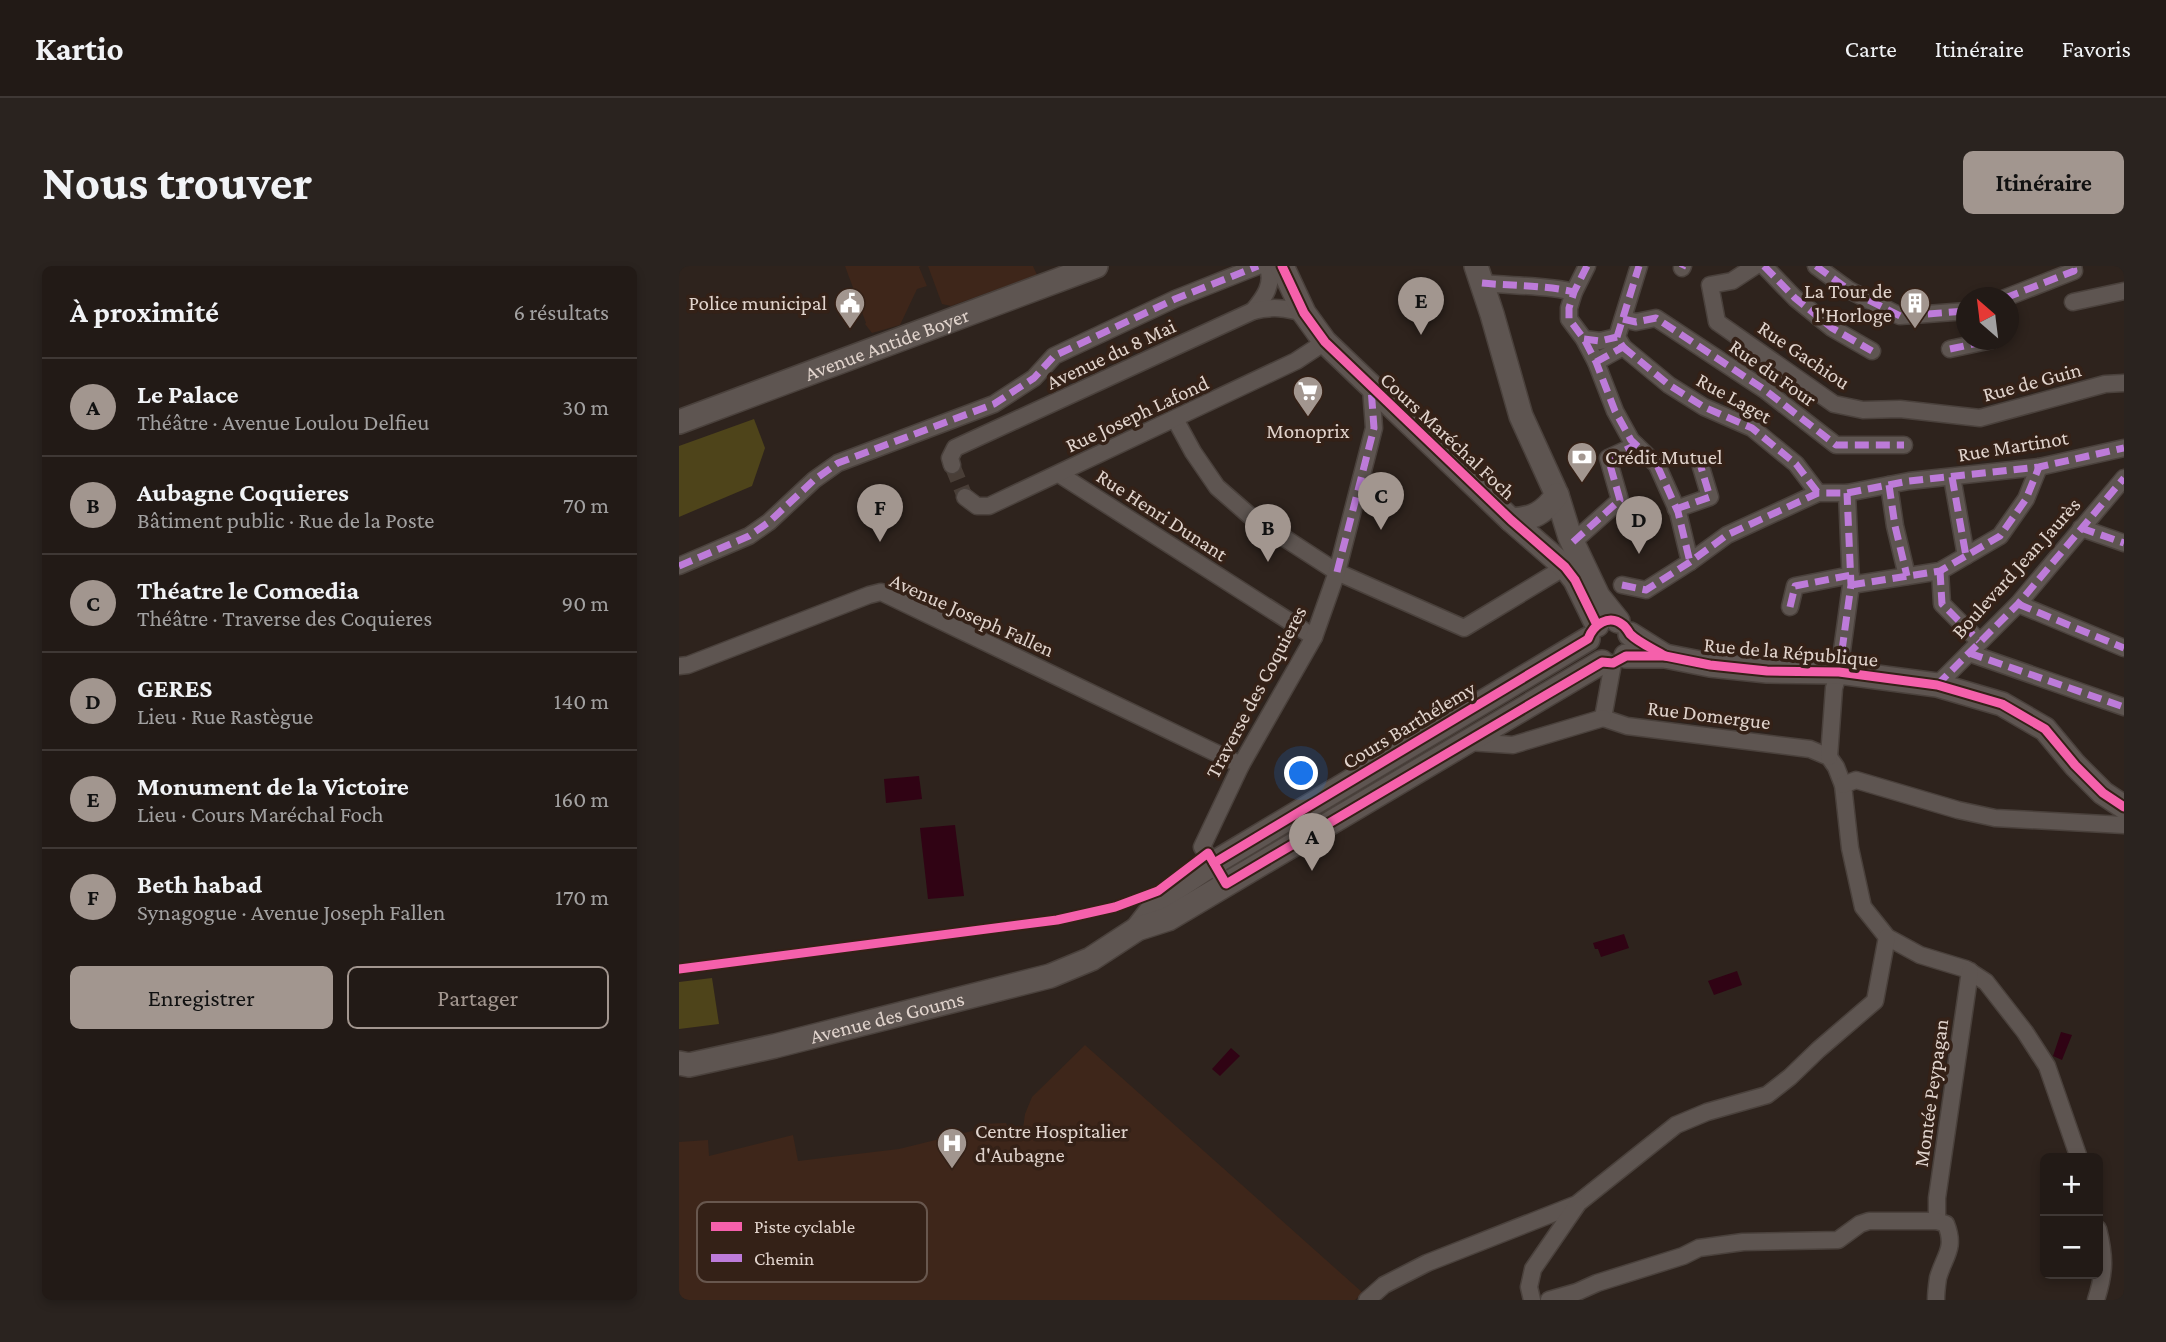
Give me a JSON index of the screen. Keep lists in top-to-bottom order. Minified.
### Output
{"streets":{"main road":["Avenue Antide Boyer","Cours Maréchal Foch","Rue de la République","Cours Barthélemy","Avenue des Goums"],"street":["Avenue du 8 Mai","Rue Gachiou","Rue du Four","Rue de Guin","Rue Laget","Rue Joseph Lafond","Rue Martinot","Rue Henri Dunant","Boulevard Jean Jaurès","Avenue Joseph Fallen","Traverse des Coquieres","Rue Domergue","Montée Peypagan"]},"crossings":[["Avenue du 8 Mai","Cours Maréchal Foch"],["Rue Gachiou","Rue de Guin"],["Rue Laget","Rue Martinot"],["Rue Joseph Lafond","Cours Maréchal Foch"],["Rue Joseph Lafond","Rue Henri Dunant"],["Cours Maréchal Foch","Rue de la République"],["Cours Maréchal Foch","Traverse des Coquieres"],["Cours Maréchal Foch","Cours Barthélemy"],["Rue Henri Dunant","Traverse des Coquieres"],["Boulevard Jean Jaurès","Rue de la République"],["Avenue Joseph Fallen","Traverse des Coquieres"],["Rue de la République","Cours Barthélemy"],["Traverse des Coquieres","Cours Barthélemy"],["Cours Barthélemy","Avenue des Goums"]],"places":{"public building":["Police municipal"],"building":["La Tour de l'Horloge"],"supermarket":["Monoprix"],"bank":["Crédit Mutuel"],"hospital":["Centre Hospitalier d'Aubagne"]},"legend":["Piste cyclable","Chemin"],"north":"top left","page":{"header":"Kartio","nav":["Carte","Itinéraire","Favoris"],"buttons":["Itinéraire",["Enregistrer","Partager"]],"title":"Nous trouver","heading":["À proximité","6 résultats"],"pins":["E","C","F","D","B","A"],"list":[{"mark":"A","name":"Le Palace","note":"Théâtre · Avenue Loulou Delfieu","value":"30 m"},{"mark":"B","name":"Aubagne Coquieres","note":"Bâtiment public · Rue de la Poste","value":"70 m"},{"mark":"C","name":"Théatre le Comœdia","note":"Théâtre · Traverse des Coquieres","value":"90 m"},{"mark":"D","name":"GERES","note":"Lieu · Rue Rastègue","value":"140 m"},{"mark":"E","name":"Monument de la Victoire","note":"Lieu · Cours Maréchal Foch","value":"160 m"},{"mark":"F","name":"Beth habad","note":"Synagogue · Avenue Joseph Fallen","value":"170 m"}],"map_buttons":["+","−"]}}
